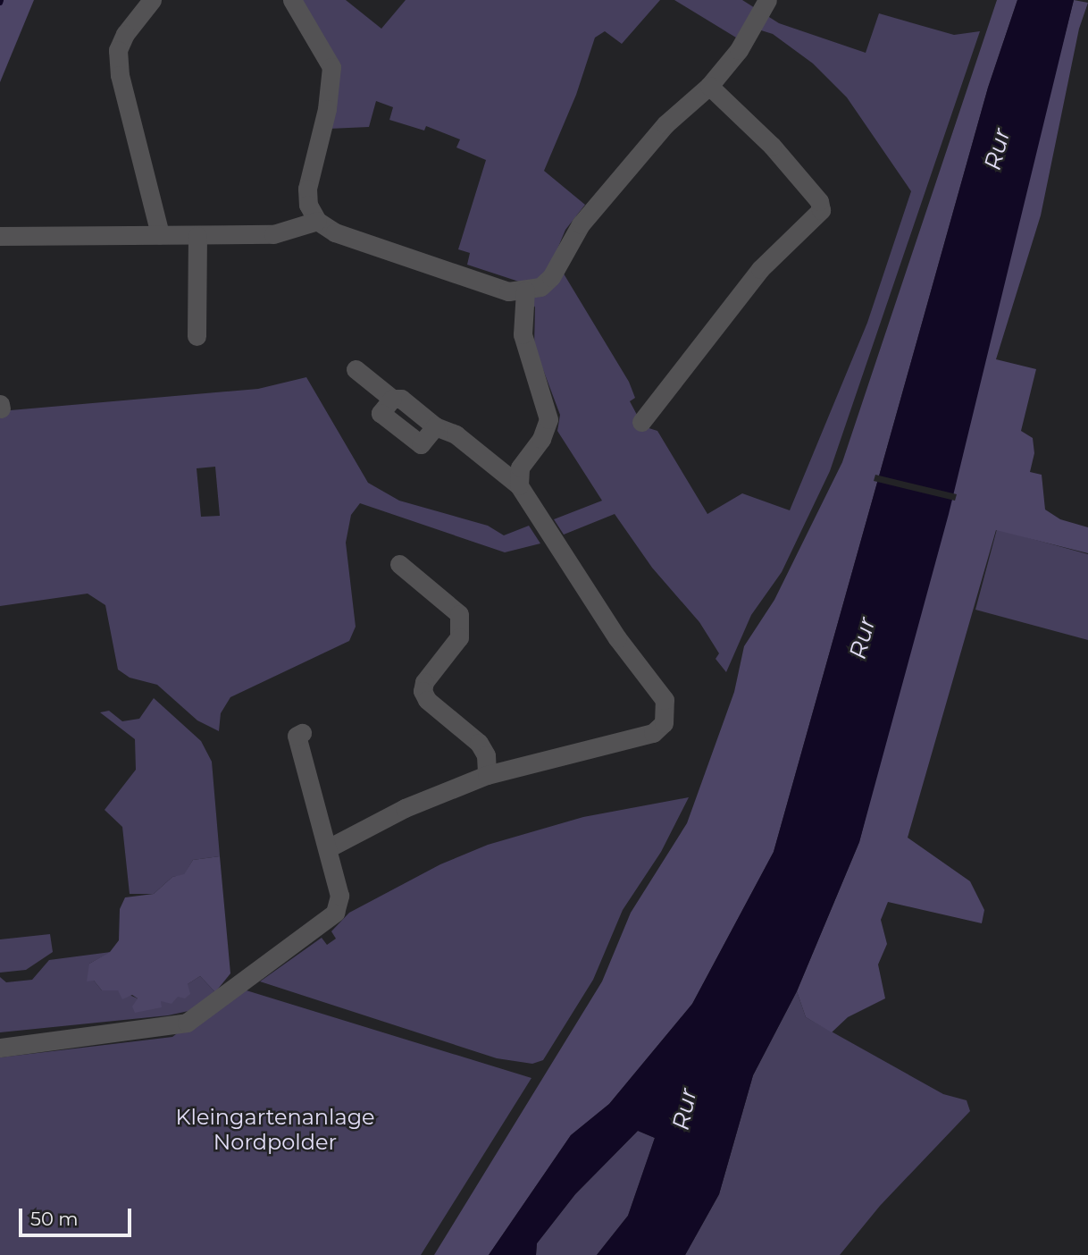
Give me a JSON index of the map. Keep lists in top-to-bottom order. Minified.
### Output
{"water":["Rur"],"parks":["Kleingartenanlage Nordpolder"],"scale_bar":"50 m"}
